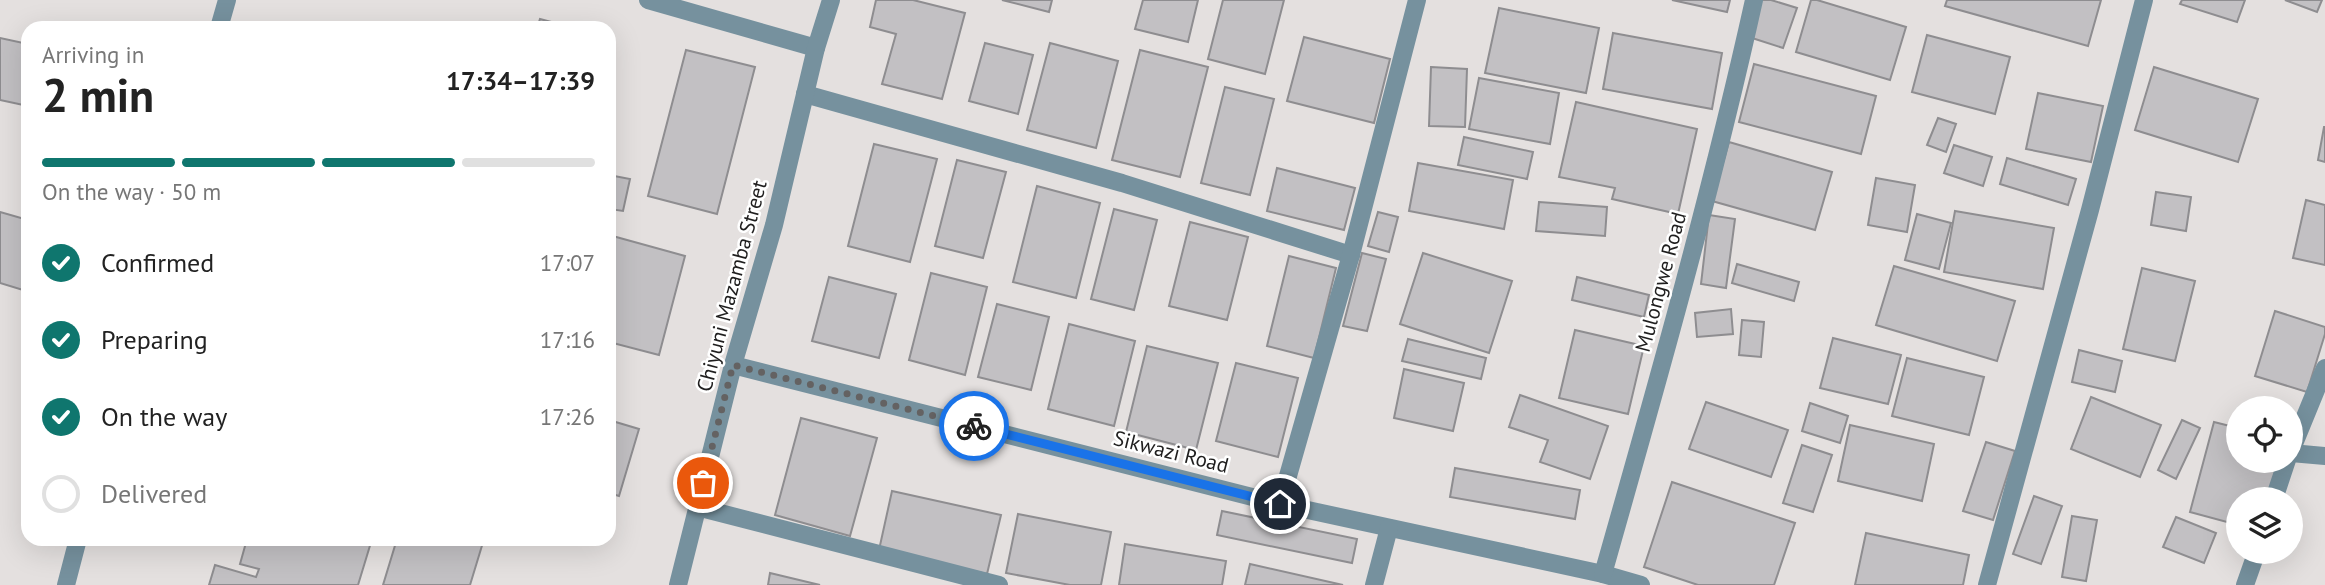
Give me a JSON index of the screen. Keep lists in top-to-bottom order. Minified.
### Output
{"streets":{"street":["Mulongwe Road","Chiyuni Mazamba Street","Sikwazi Road"]},"crossings":[["Mulongwe Road","Sikwazi Road"],["Chiyuni Mazamba Street","Sikwazi Road"]],"page":{"heading":["2 min","Arriving in","17:34–17:39"],"bar":"On the way · 50 m","list":[["Confirmed","17:07"],["Preparing","17:16"],["On the way","17:26"],"Delivered"]}}
